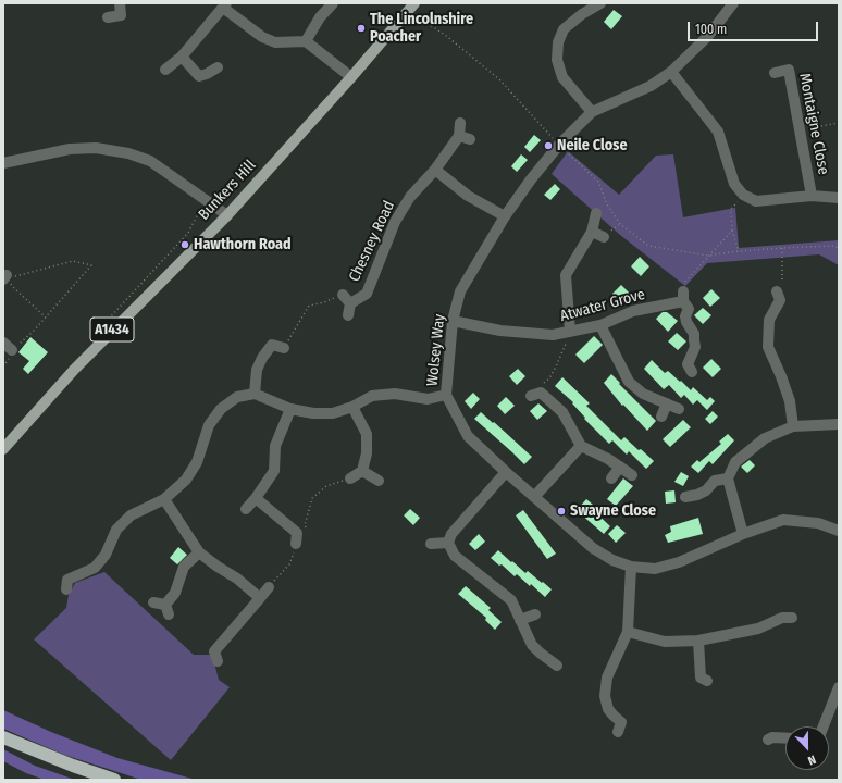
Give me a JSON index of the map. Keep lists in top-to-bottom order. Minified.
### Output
{"streets":{"main road":["Bunkers Hill","A1434"],"street":["Montaigne Close","Chesney Road","Atwater Grove","Wolsey Way"]},"crossings":[["Atwater Grove","Wolsey Way"]],"places":["The Lincolnshire Poacher","Neile Close","Hawthorn Road","Swayne Close"],"scale_bar":"100 m","north":"bottom"}
